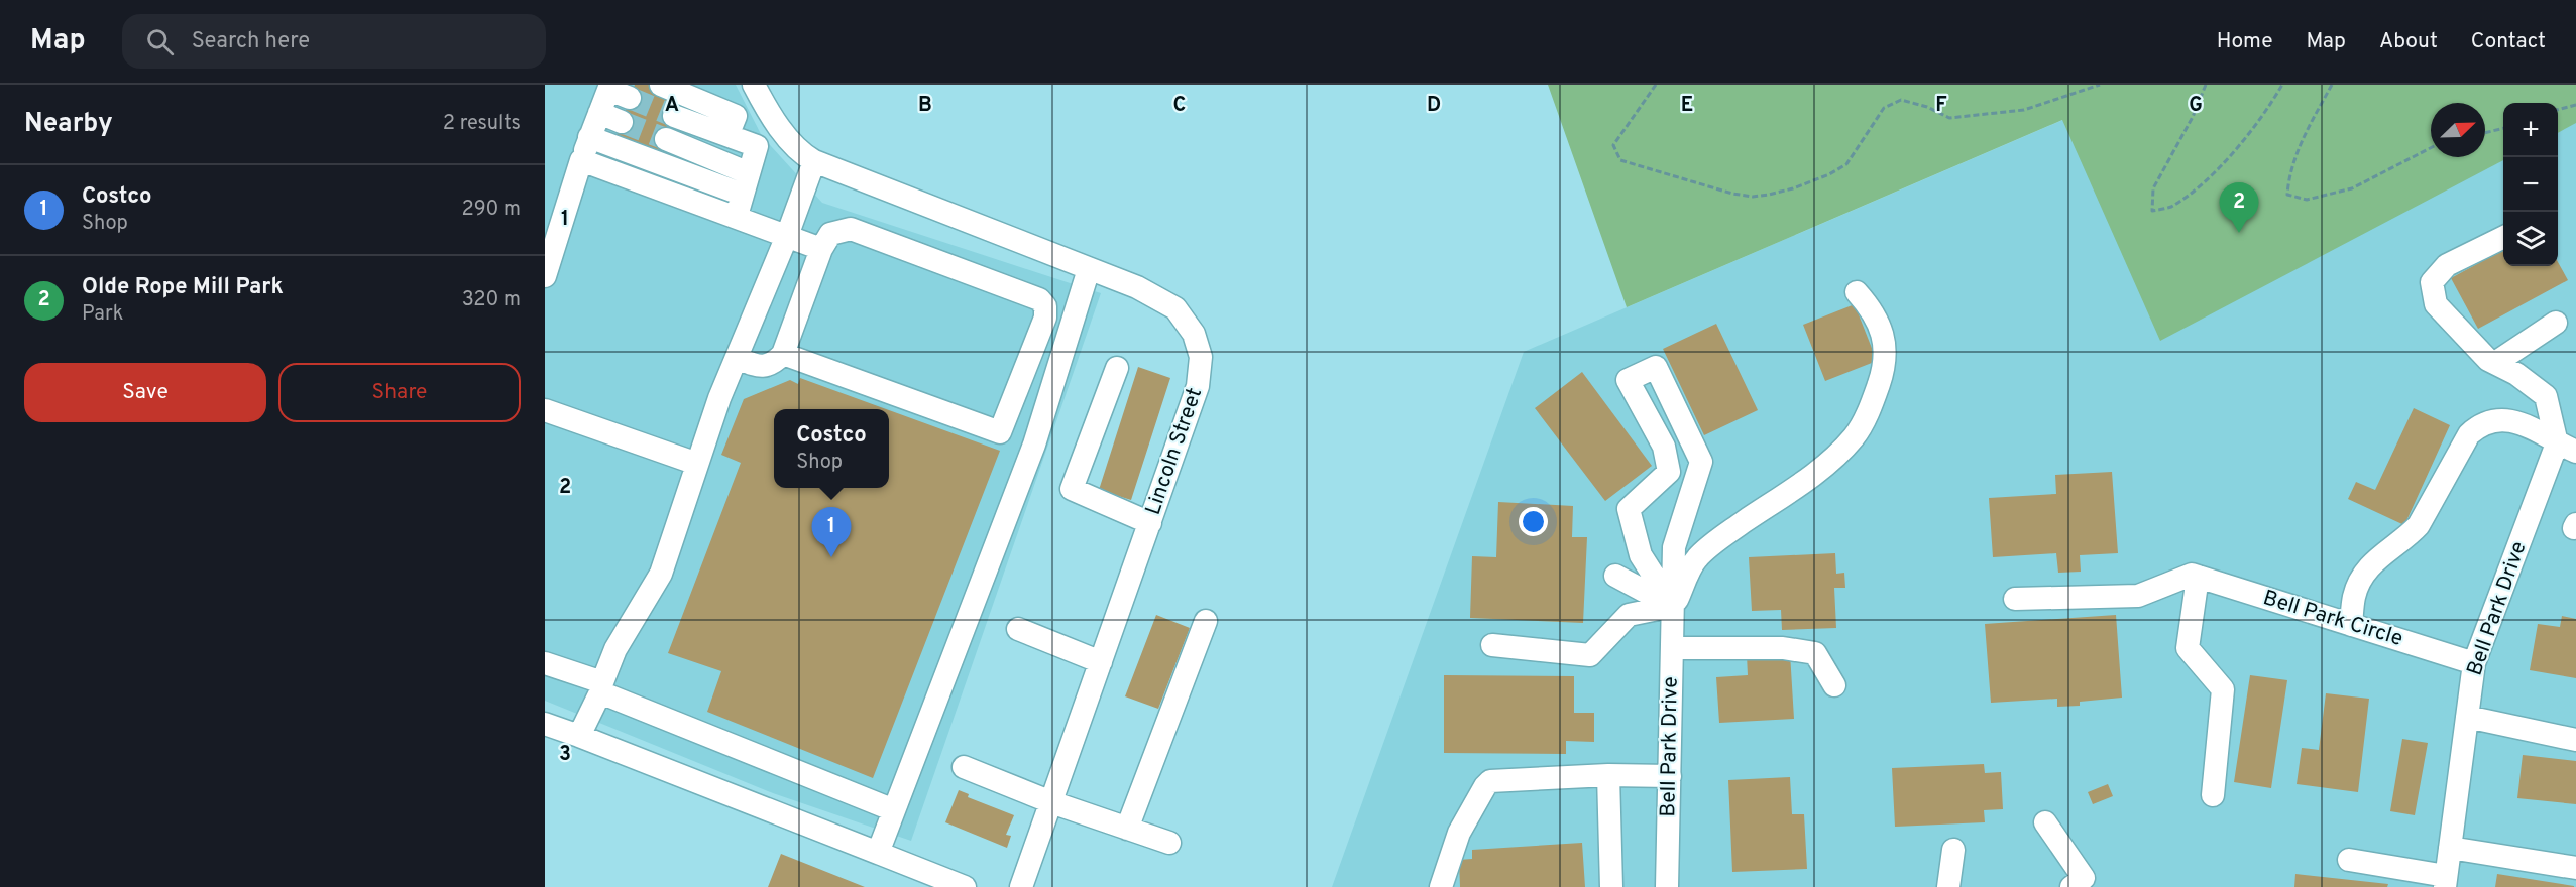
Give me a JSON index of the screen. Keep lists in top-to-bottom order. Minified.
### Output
{"streets":{"street":["Lincoln Street","Bell Park Drive","Bell Park Circle"]},"crossings":[["Bell Park Drive","Bell Park Circle"]],"north":"top right","page":{"header":"Map","search":"Search here","nav":["Home","Map","About","Contact"],"heading":["Nearby","2 results"],"map_buttons":["+","−"],"list":[{"mark":"1","name":"Costco","note":"Shop","value":"290 m"},{"mark":"2","name":"Olde Rope Mill Park","note":"Park","value":"320 m"}],"pins":["2","1"],"buttons":["Save","Share"],"popup":["Costco","Shop"]},"grid":{"columns":["A","B","C","D","E","F","G"],"rows":["1","2","3"]}}
